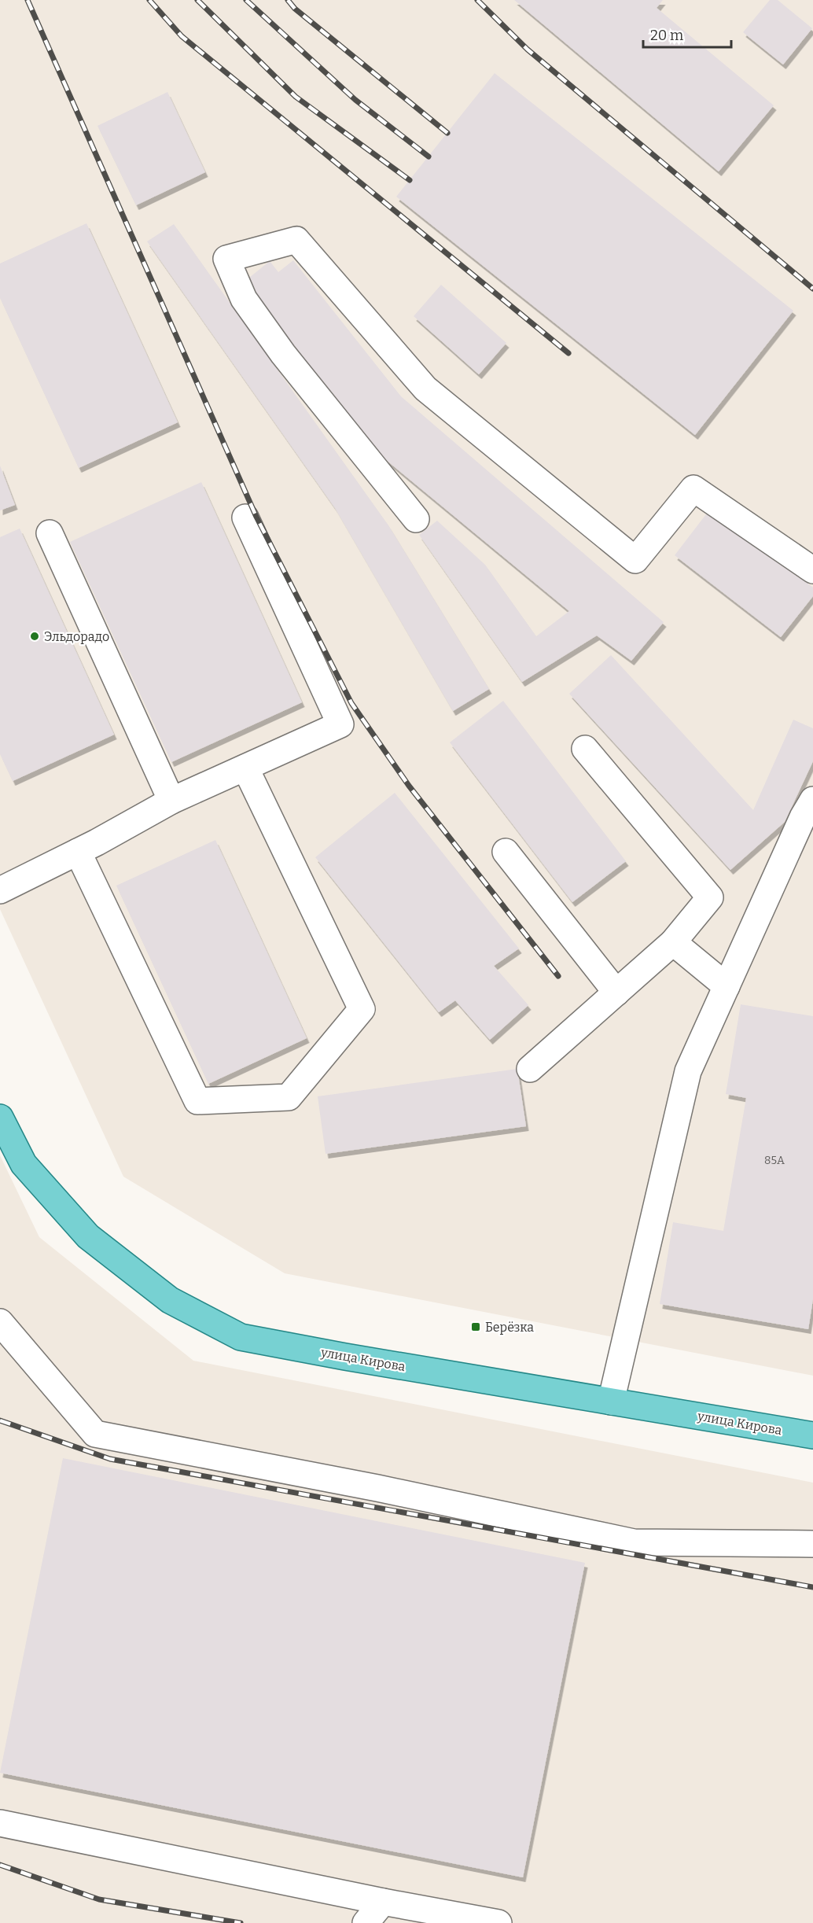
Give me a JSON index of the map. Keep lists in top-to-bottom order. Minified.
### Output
{"streets":{"main road":["улица Кирова"]},"places":{"other":["Эльдорадо"],"transit":["Берёзка"]},"house_numbers":["85А"],"scale_bar":"20 m"}
